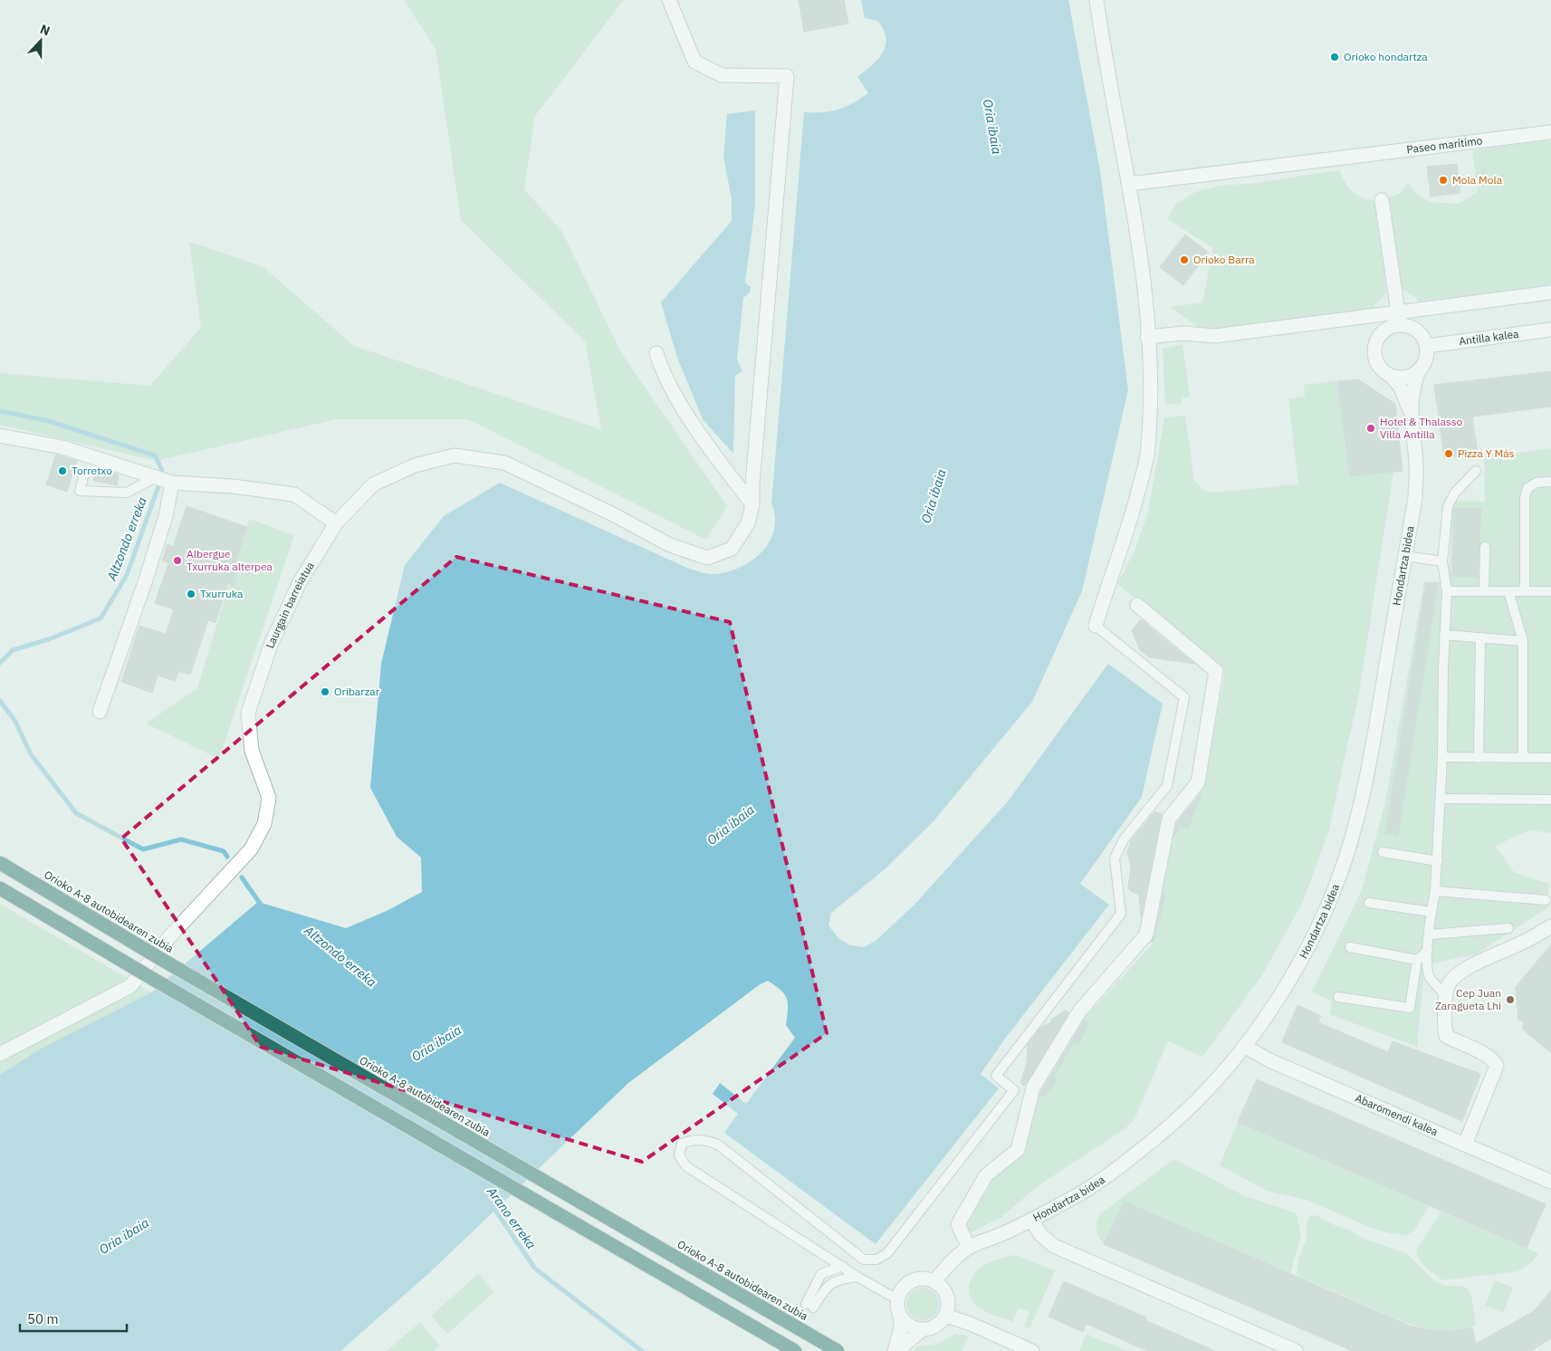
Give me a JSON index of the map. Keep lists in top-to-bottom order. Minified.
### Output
{"streets":{"highway":["Orioko A-8 autobidearen zubia"],"street":["Paseo marítimo","Antilla kalea","Hondartza bidea","Laurgain barreiatua","Abaromendi kalea"]},"crossings":[["Hondartza bidea","Abaromendi kalea"]],"water":["Oria ibaia","Altzondo erreka","Arano erreka"],"places":["Orioko hondartza","Mola Mola","Orioko Barra","Hotel & Thalasso Villa Antilla","Pizza Y Más","Torretxo","Albergue Txurruka alterpea","Txurruka","Oribarzar","Cep Juan Zaragueta Lhi"],"scale_bar":"50 m","north":"top"}
